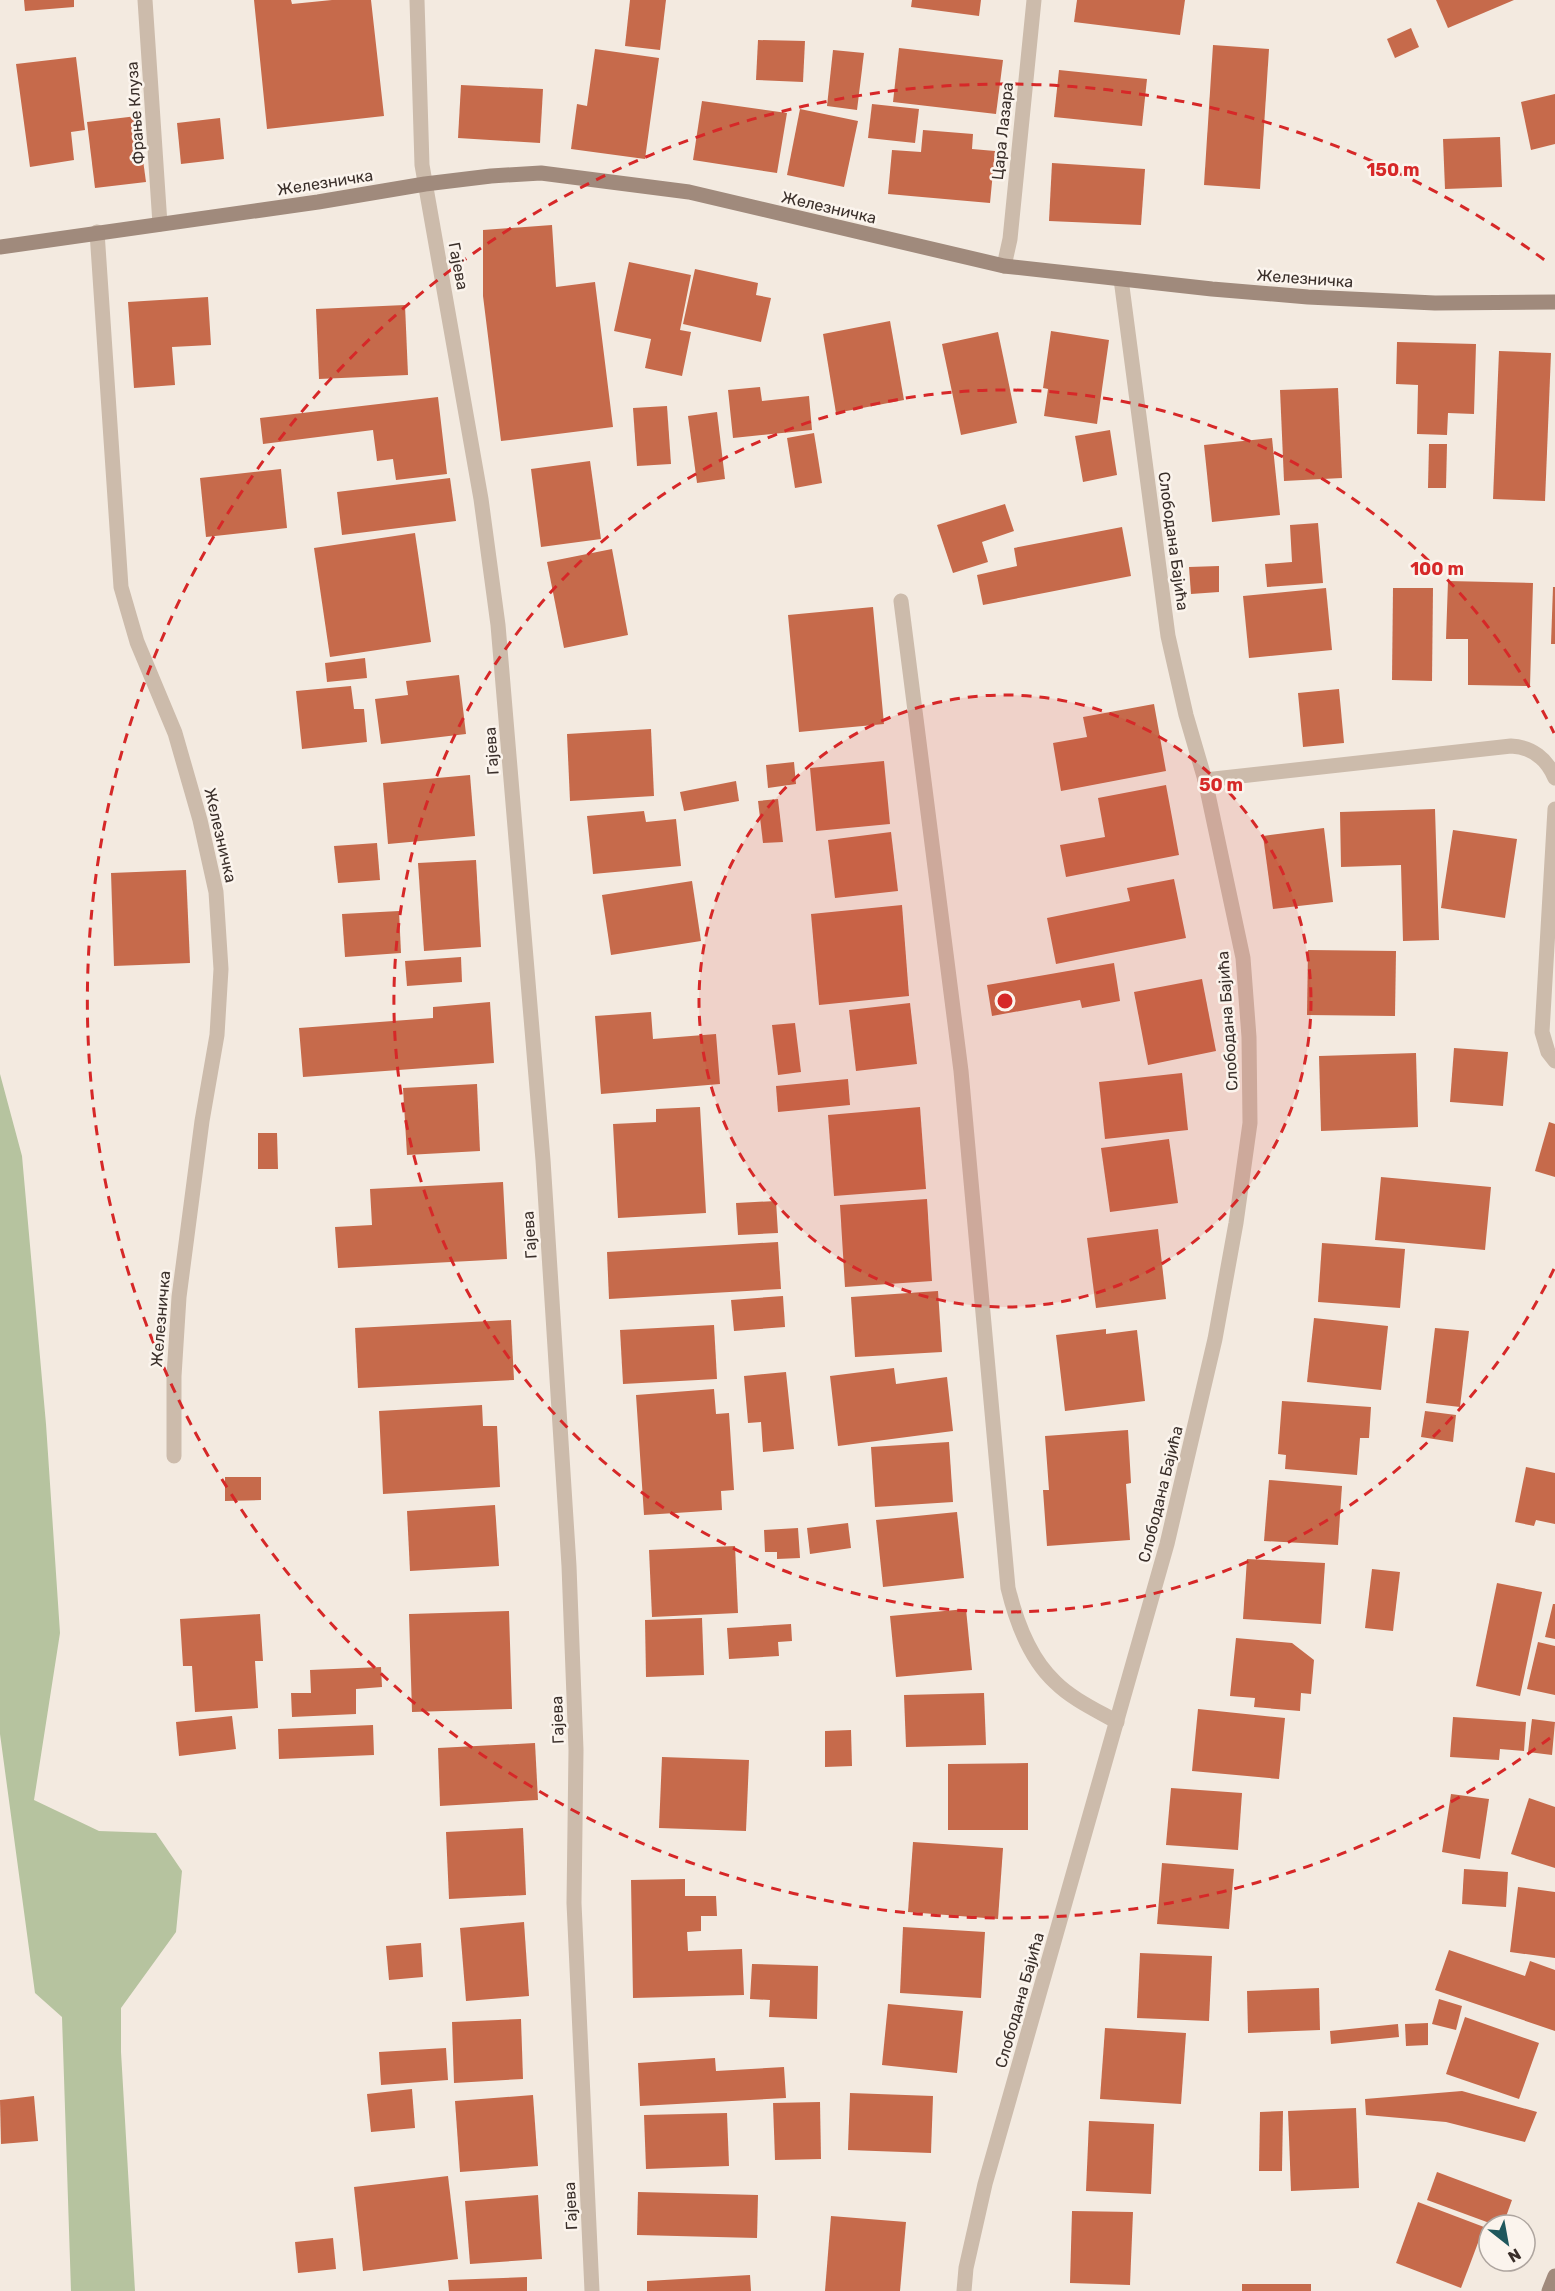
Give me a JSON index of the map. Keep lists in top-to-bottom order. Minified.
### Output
{"streets":{"street":["Фрање Клуза","Цара Лазара","Железничка","Гајева","Слободана Бајића"]},"crossings":[["Фрање Клуза","Железничка"],["Цара Лазара","Железничка"],["Железничка","Гајева"],["Железничка","Слободана Бајића"]],"north":"bottom right","rings":["150 m","100 m","50 m"]}
